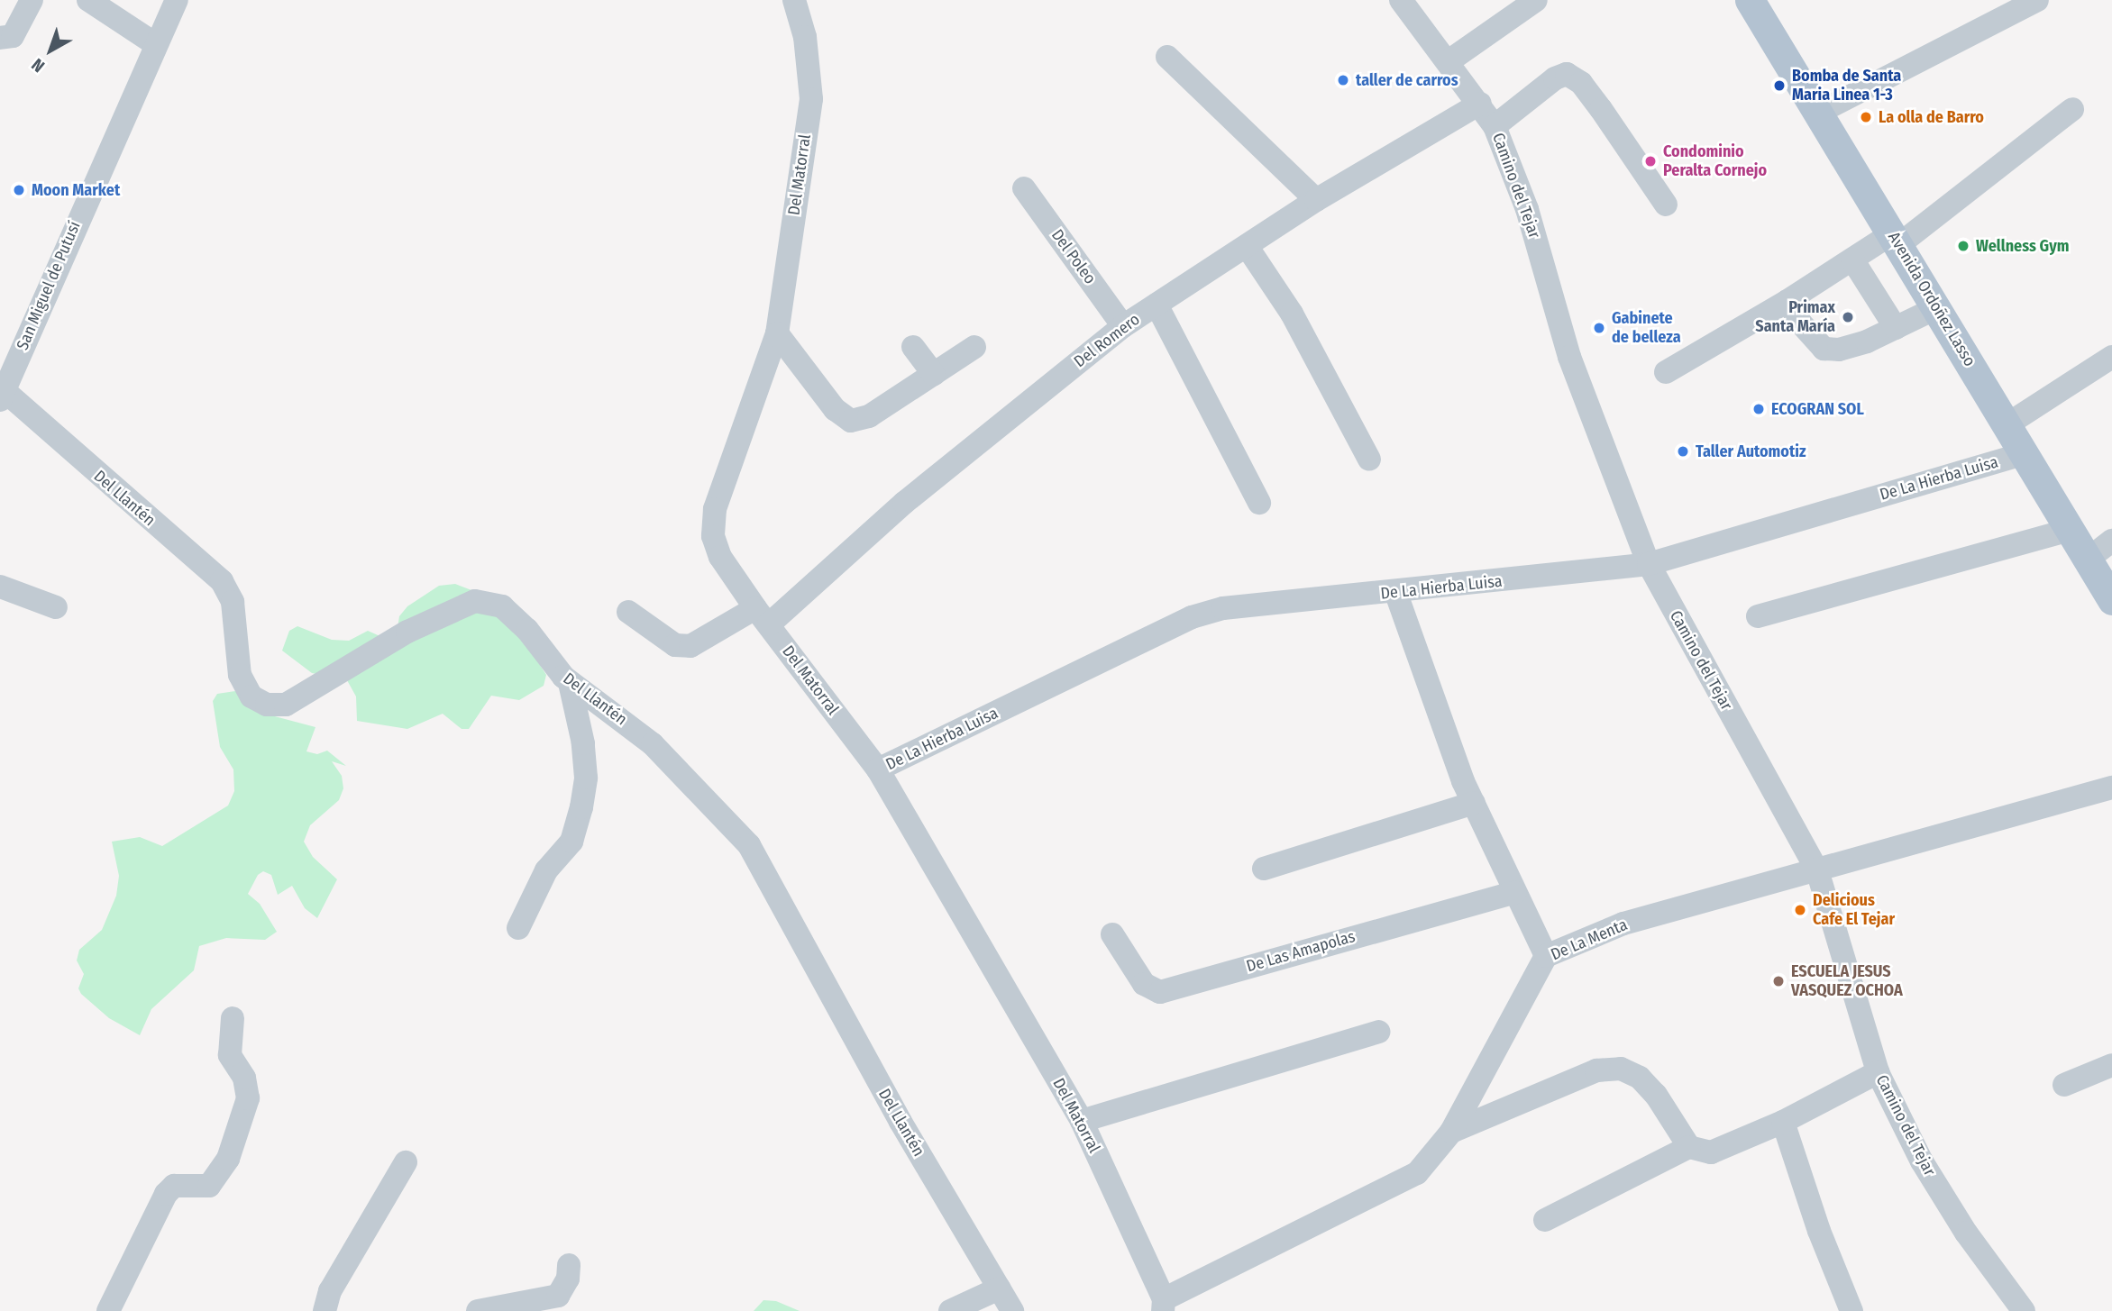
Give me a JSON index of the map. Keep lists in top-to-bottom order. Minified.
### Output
{"streets":{"main road":["Avenida Ordoñez Lasso"],"street":["Del Matorral","Camino del Tejar","Del Poleo","San Miguel de Putusí","Del Romero","De La Hierba Luisa","Del Llantén","De La Menta","De Las Amapolas"]},"crossings":[["Del Matorral","Del Romero"],["Del Matorral","De La Hierba Luisa"],["Del Matorral","De La Menta"],["Camino del Tejar","Del Romero"],["Camino del Tejar","De La Hierba Luisa"],["Camino del Tejar","De La Menta"],["Del Poleo","Del Romero"],["San Miguel de Putusí","Del Llantén"],["Avenida Ordoñez Lasso","De La Hierba Luisa"]],"places":["taller de carros","Bomba de Santa Maria Linea 1-3","La olla de Barro","Condominio Peralta Cornejo","Moon Market","Wellness Gym","Primax Santa María","Gabinete de belleza","ECOGRAN SOL","Taller Automotiz","Delicious Cafe El Tejar","ESCUELA JESUS VASQUEZ OCHOA"],"north":"bottom left"}
